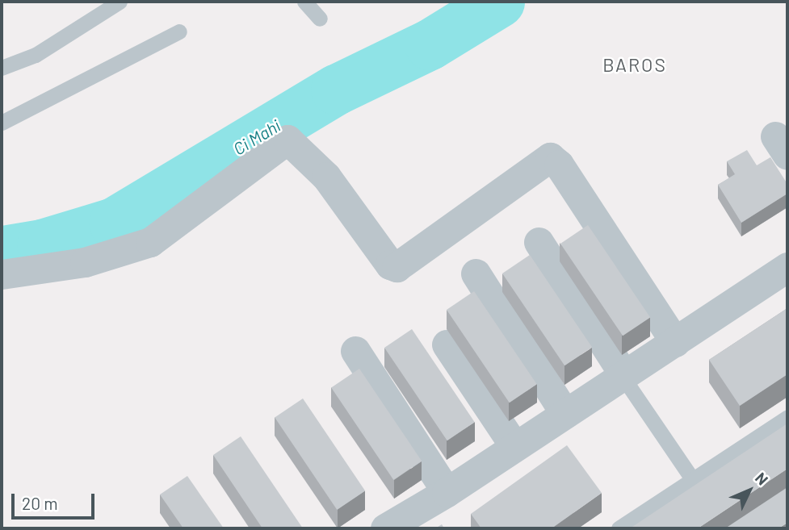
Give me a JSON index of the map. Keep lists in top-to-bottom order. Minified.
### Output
{"districts":["BAROS"],"water":["Ci Mahi"],"scale_bar":"20 m","north":"top right"}
